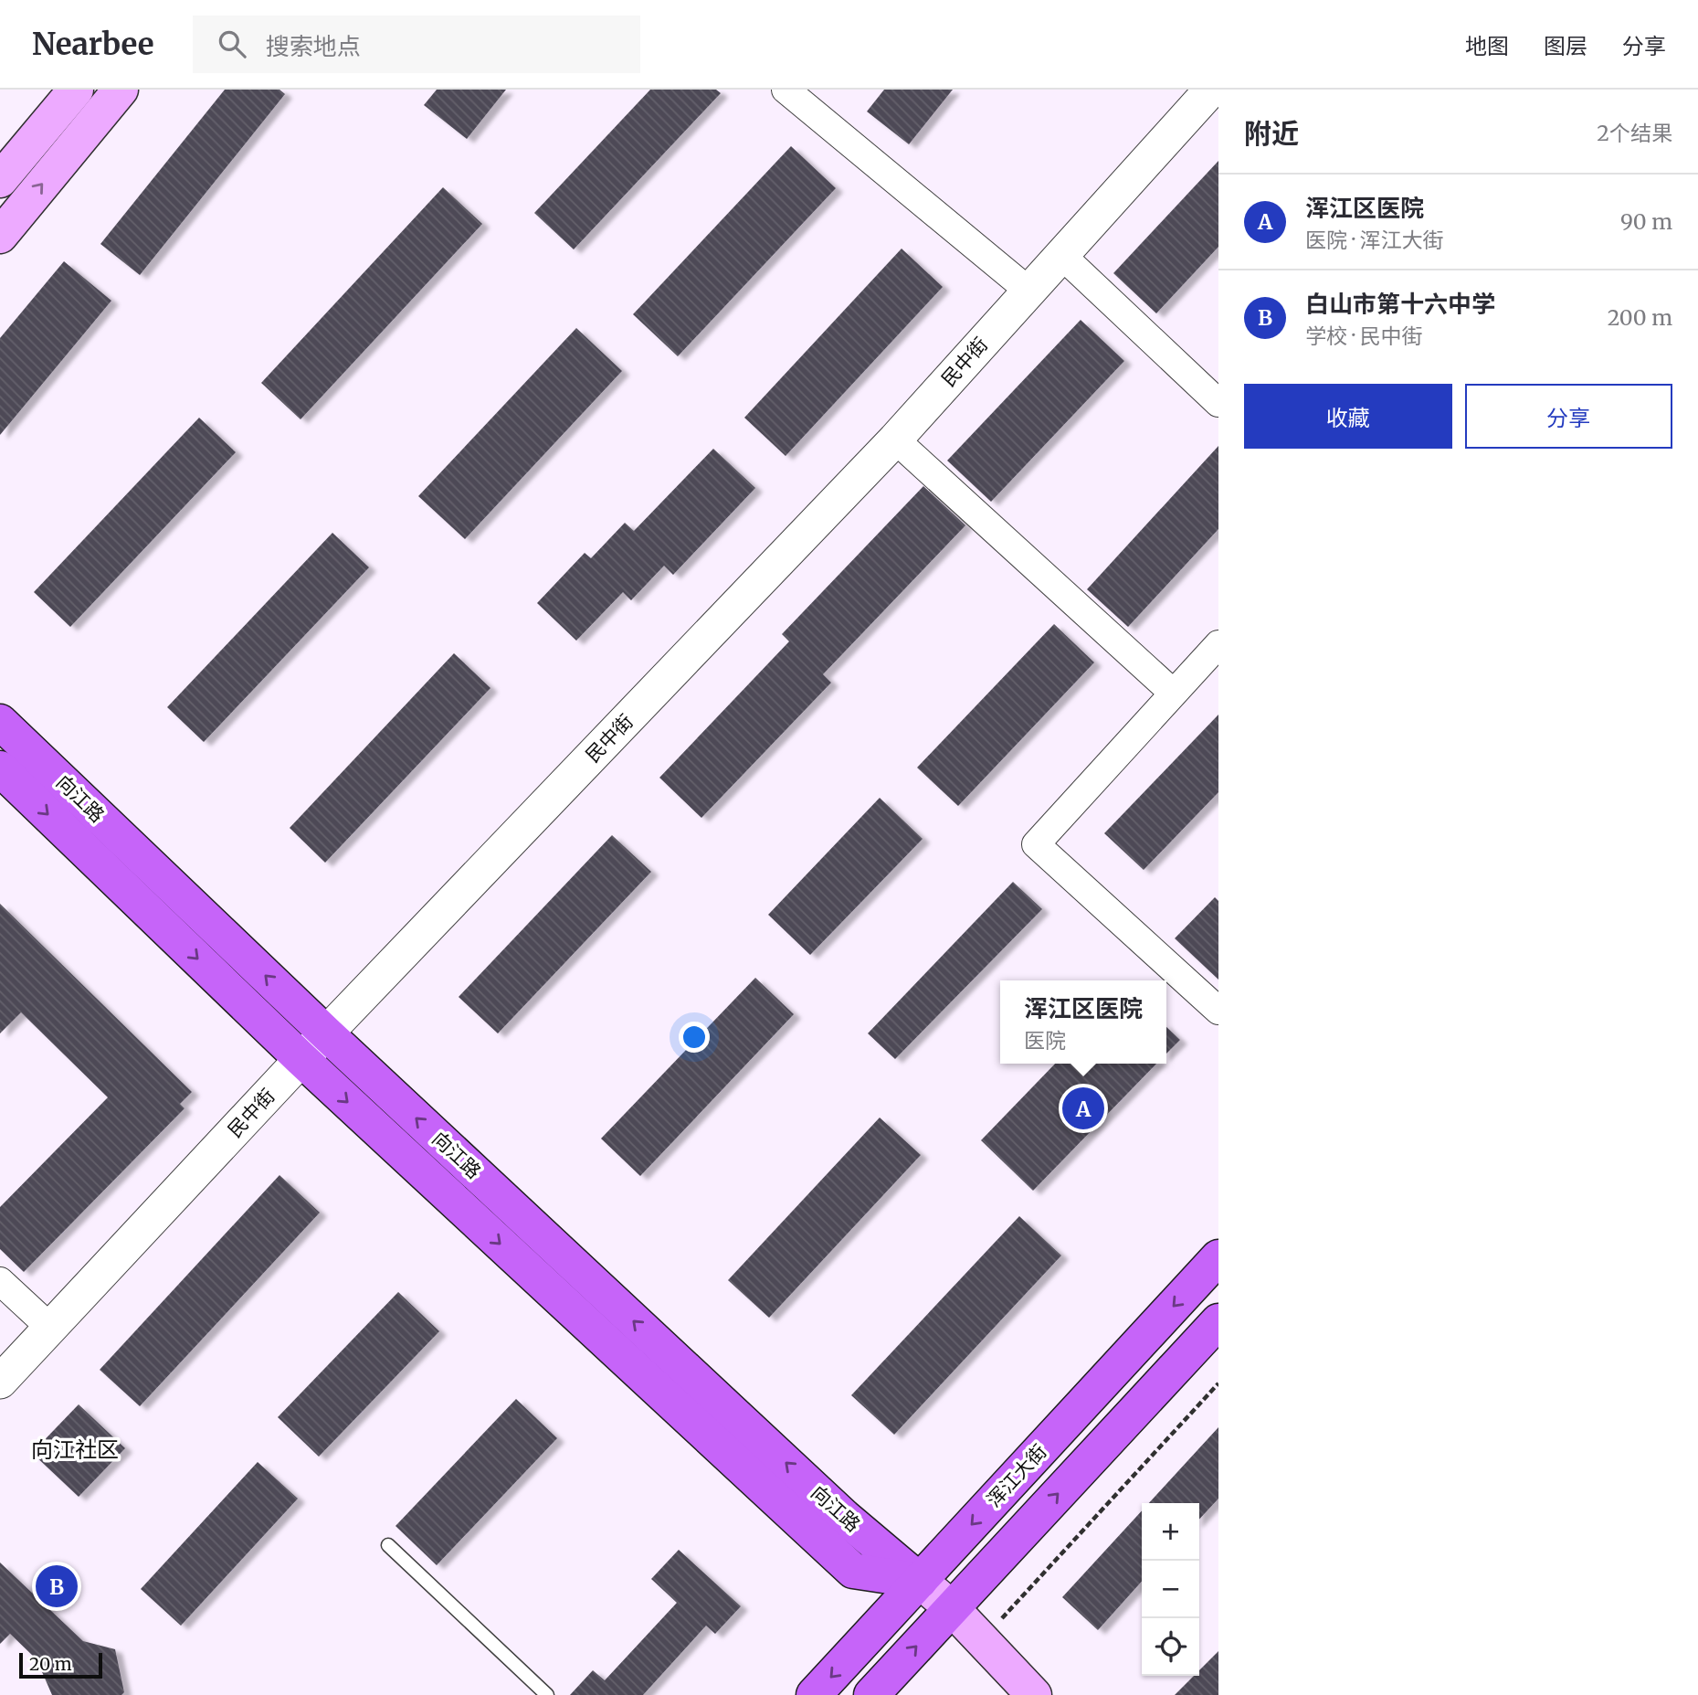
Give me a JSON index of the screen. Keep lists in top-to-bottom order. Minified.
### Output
{"streets":{"main road":["向江路","浑江大街"],"street":["民中街"]},"crossings":[["民中街","向江路"],["向江路","浑江大街"]],"districts":["向江社区"],"scale_bar":"20 m","page":{"header":"Nearbee","search":"搜索地点","nav":["地图","图层","分享"],"heading":["附近","2个结果"],"list":[{"mark":"A","name":"浑江区医院","note":"医院 · 浑江大街","value":"90 m"},{"mark":"B","name":"白山市第十六中学","note":"学校 · 民中街","value":"200 m"}],"buttons":["收藏","分享"],"popup":["浑江区医院","医院"],"pins":["A","B"],"map_buttons":["+","−"],"scale":"20 m"}}
